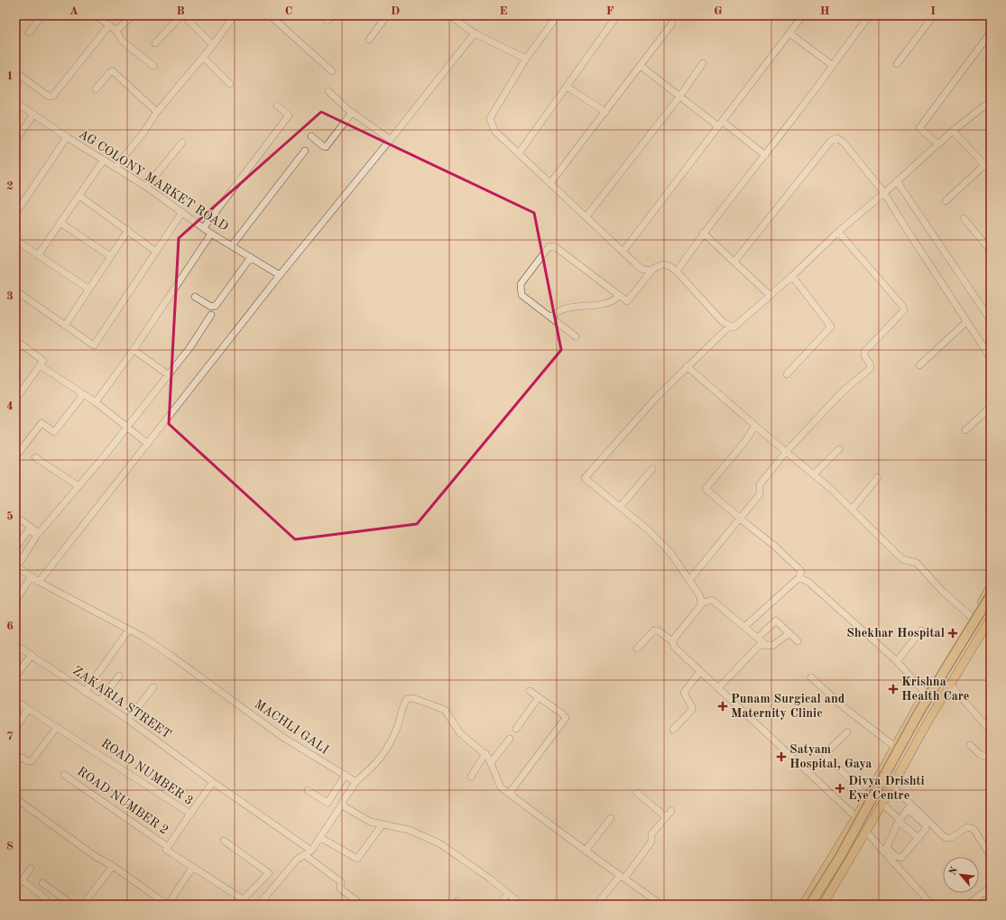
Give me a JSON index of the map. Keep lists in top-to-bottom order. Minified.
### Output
{"streets":{"street":["AG COLONY MARKET ROAD","ZAKARIA STREET","MACHLI GALI","ROAD NUMBER 3","ROAD NUMBER 2"]},"crossings":[["ROAD NUMBER 3","ROAD NUMBER 2"]],"places":{"health":["Shekhar Hospital","Krishna Health Care","Punam Surgical and Maternity Clinic","Satyam Hospital, Gaya","Divya Drishti Eye Centre"]},"north":"top left","grid":{"columns":["A","B","C","D","E","F","G","H","I"],"rows":["1","2","3","4","5","6","7","8"]}}
